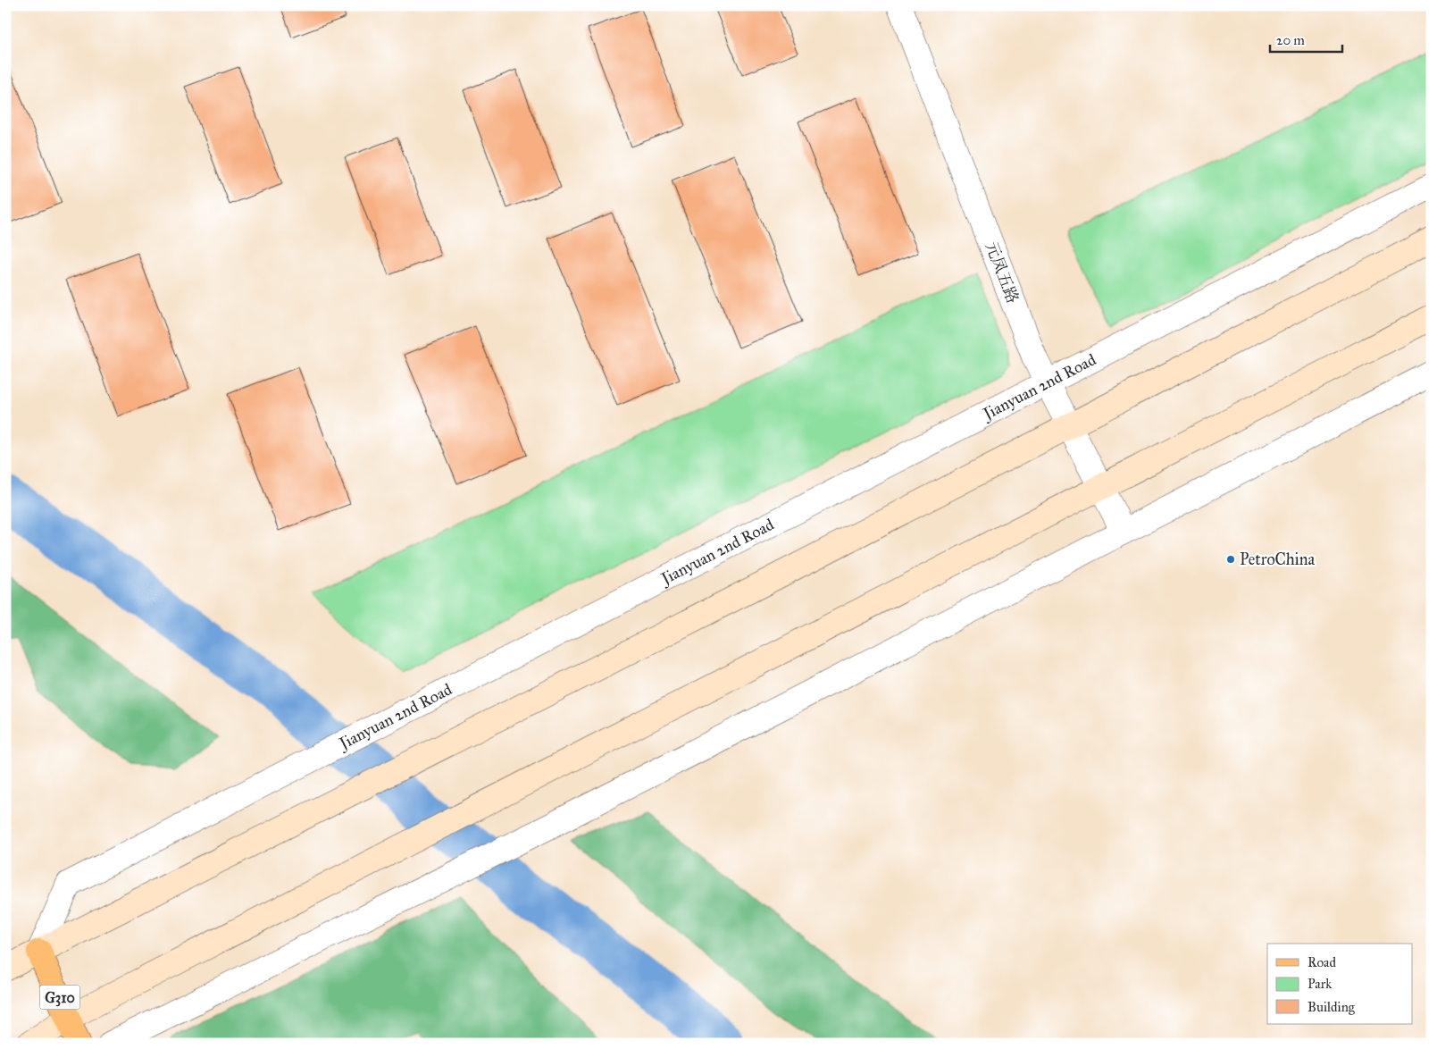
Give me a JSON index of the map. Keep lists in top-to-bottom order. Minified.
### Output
{"streets":{"main road":["G310"],"street":["元凤五路","Jianyuan 2nd Road"]},"crossings":[["元凤五路","Jianyuan 2nd Road"],["Jianyuan 2nd Road","G310"]],"places":["PetroChina"],"legend":["Road","Park","Building"],"scale_bar":"20 m"}
